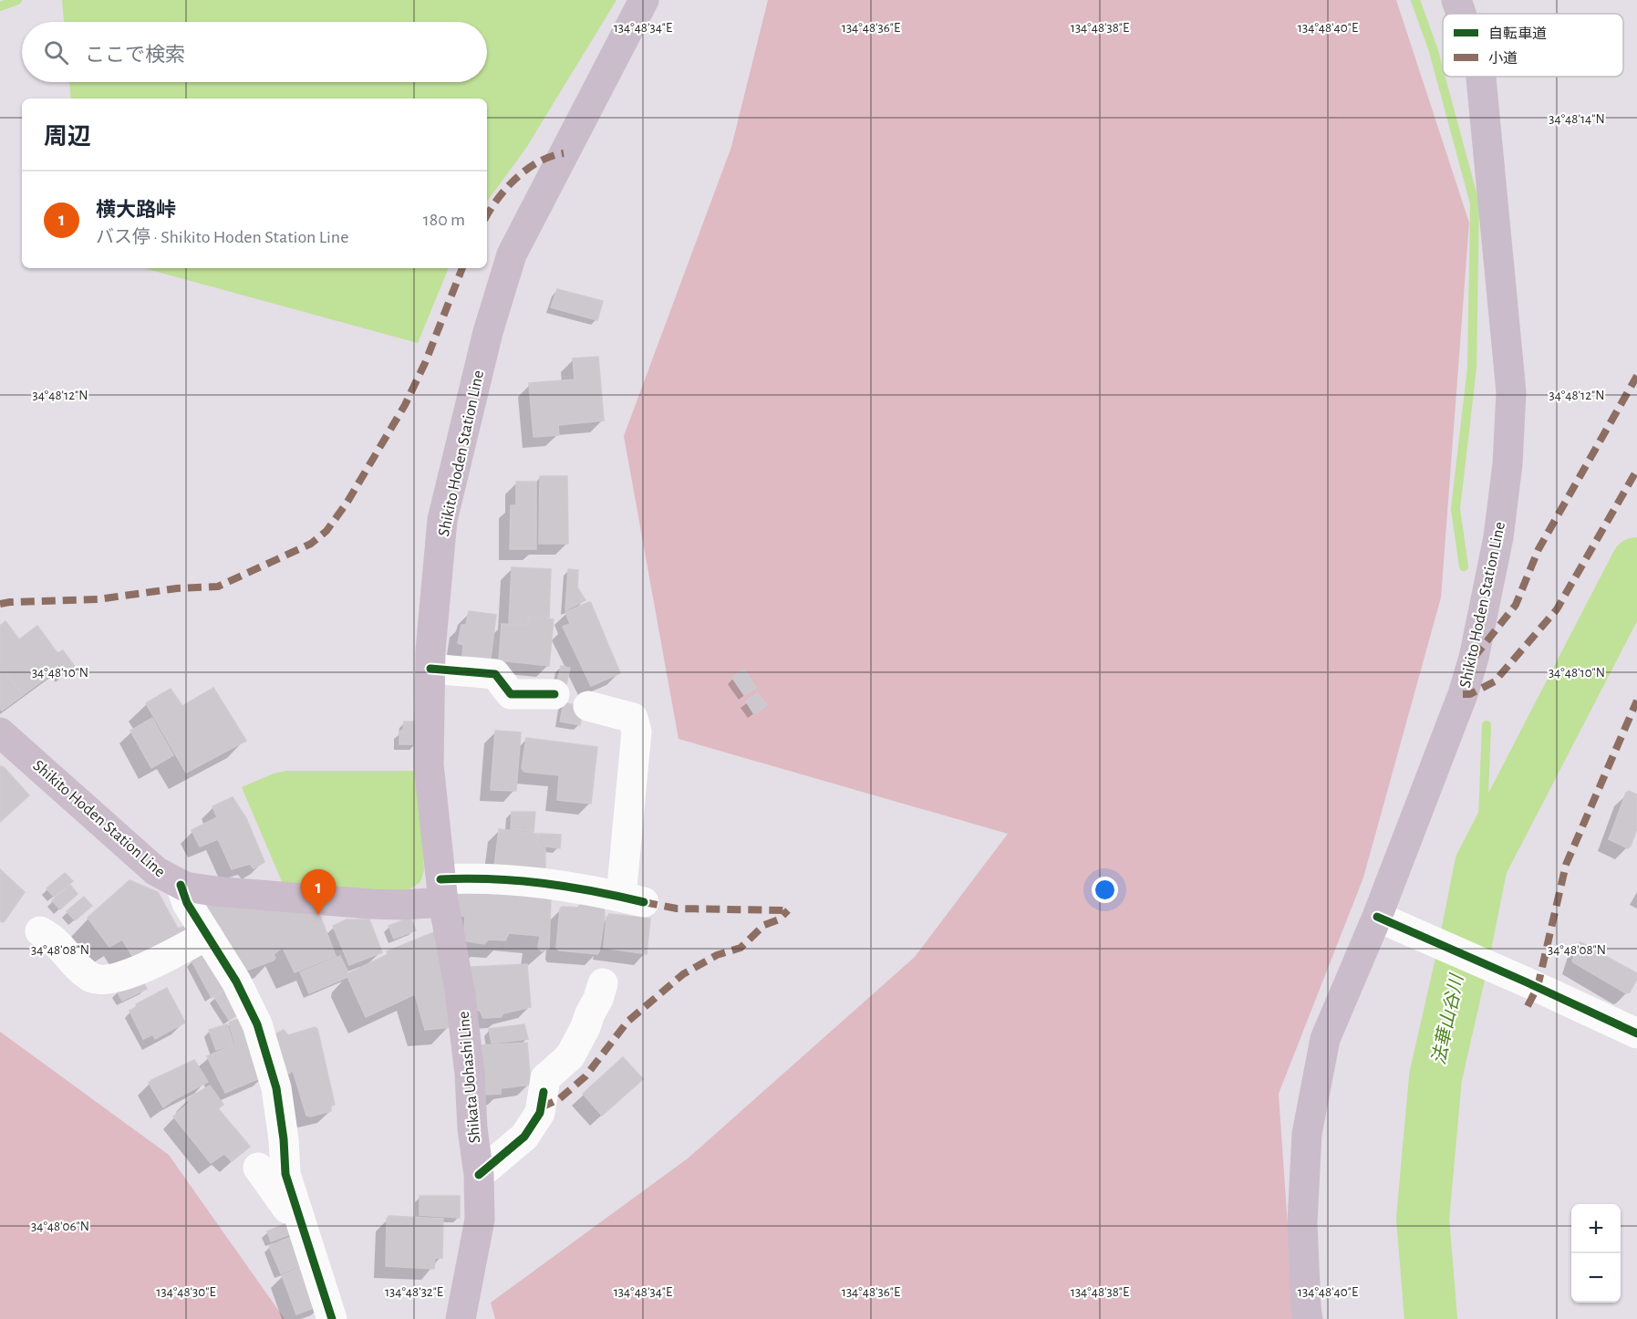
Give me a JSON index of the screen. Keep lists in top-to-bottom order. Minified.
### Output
{"streets":{"main road":["Shikito Hoden Station Line","Shikata Uohashi Line"]},"crossings":[["Shikito Hoden Station Line","Shikata Uohashi Line"]],"water":["法華山谷川"],"legend":["自転車道","小道"],"page":{"search":"ここで検索","heading":"周辺","list":[{"mark":"1","name":"横大路峠","note":"バス停 · Shikito Hoden Station Line","value":"180 m"}],"pins":"1","map_buttons":["+","−"]},"coordinates":["134°48'34\"E","134°48'36\"E","134°48'38\"E","134°48'40\"E","34°48'14\"N","34°48'12\"N","34°48'10\"N","34°48'08\"N","34°48'06\"N","134°48'30\"E","134°48'32\"E"]}
